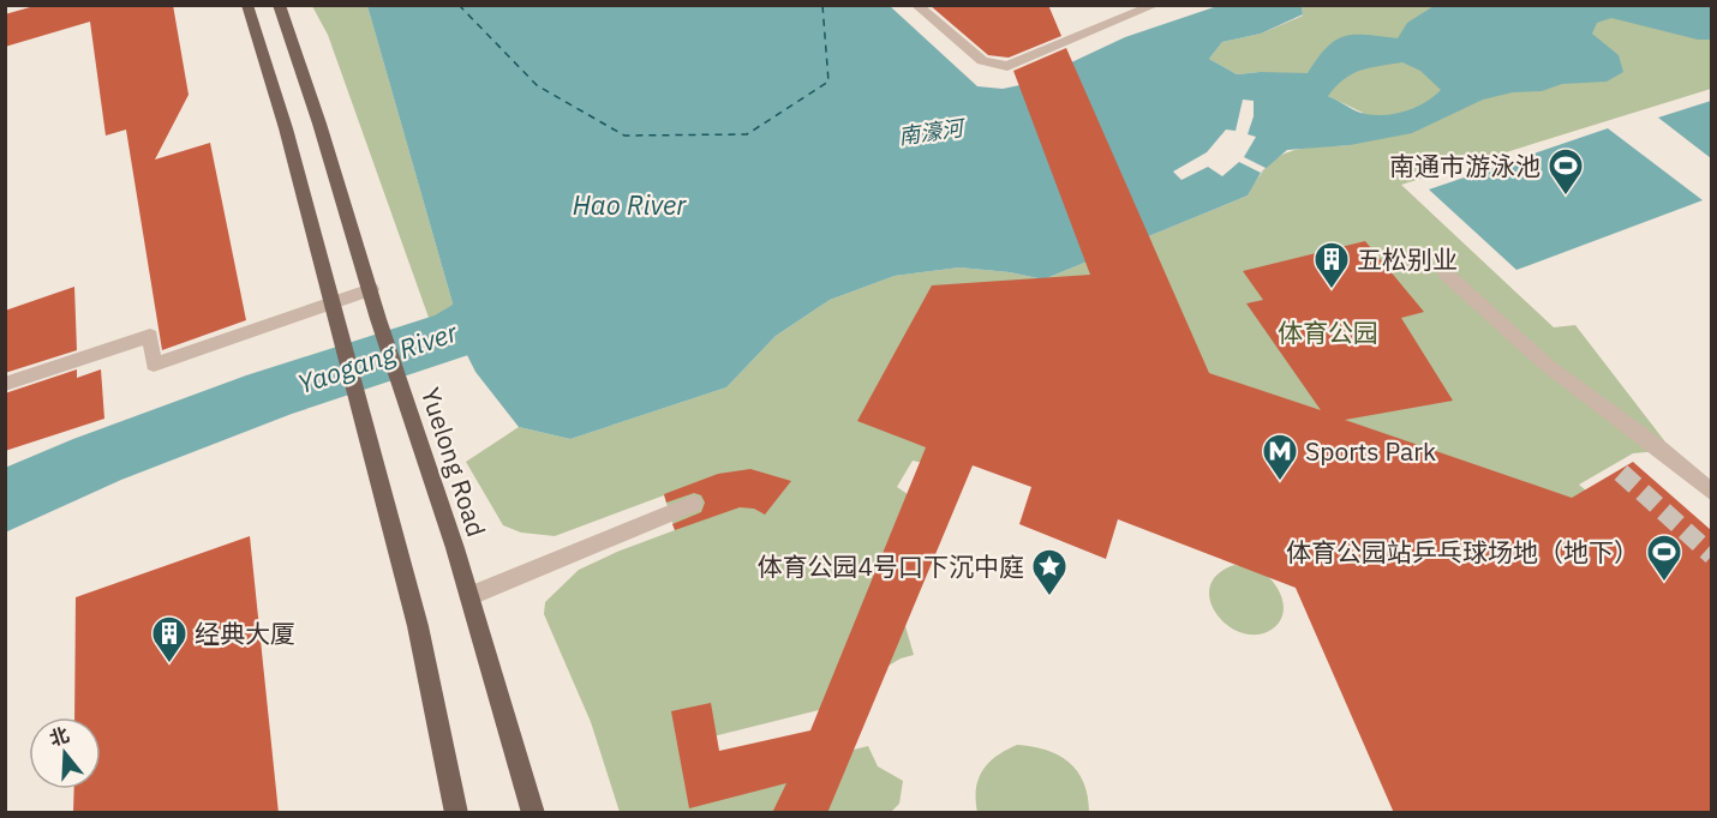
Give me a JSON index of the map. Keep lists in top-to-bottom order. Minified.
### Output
{"streets":{"main road":["Yuelong Road"]},"water":["南濠河","Hao River","Yaogang River"],"parks":["体育公园"],"places":{"sports":["南通市游泳池","体育公园站乒乓球场地（地下）"],"building":["五松别业","经典大厦"],"metro station":["Sports Park"],"place":["体育公园4号口下沉中庭"]},"north":"top"}
